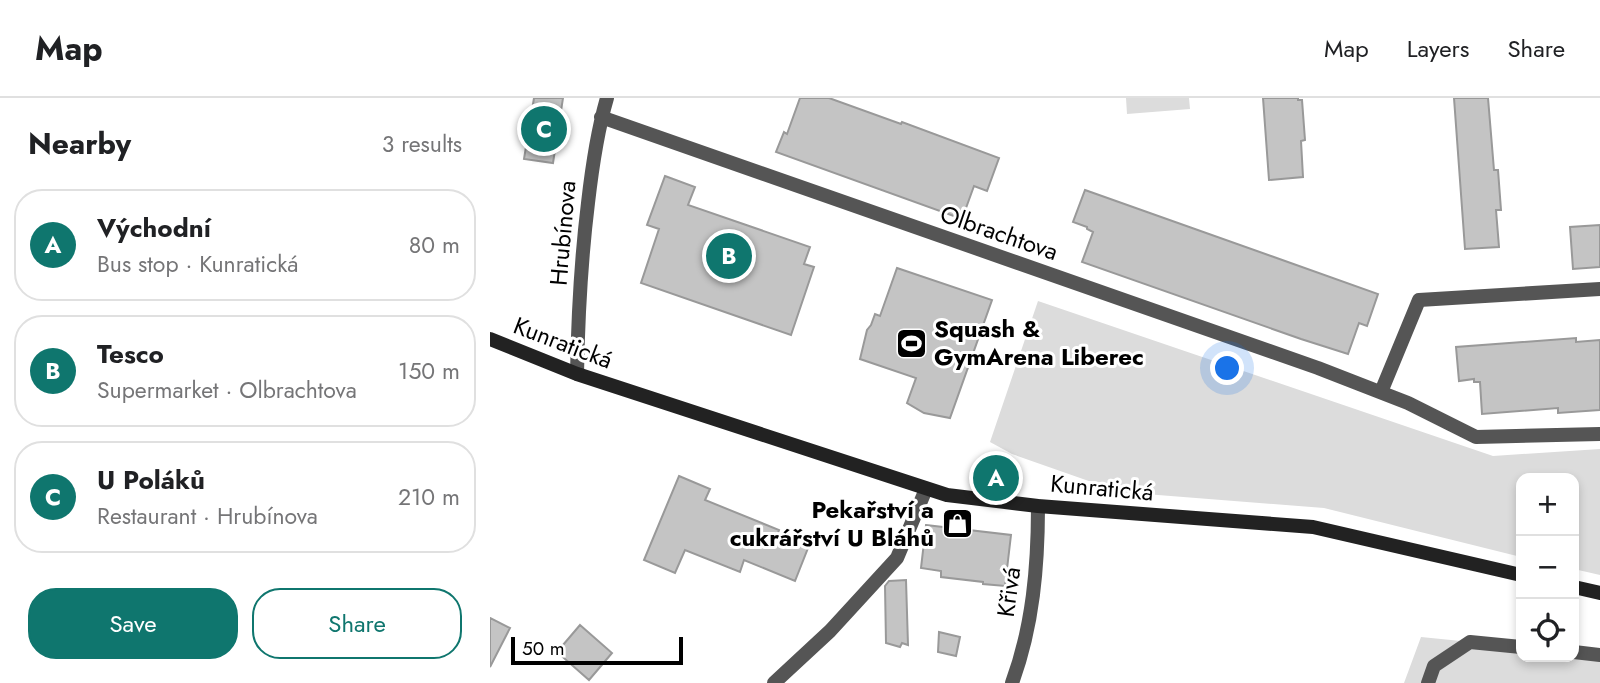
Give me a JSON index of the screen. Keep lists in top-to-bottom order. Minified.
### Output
{"streets":{"street":["Hrubínova","Olbrachtova","Kunratická","Křivá"]},"crossings":[["Hrubínova","Olbrachtova"],["Hrubínova","Kunratická"],["Kunratická","Křivá"]],"places":{"sports":["Squash & GymArena Liberec"],"shop":["Pekařství a cukrářství U Bláhů"]},"scale_bar":"50 m","page":{"header":"Map","nav":["Map","Layers","Share"],"heading":["Nearby","3 results"],"pins":["C","B","A"],"list":[{"mark":"A","name":"Východní","note":"Bus stop · Kunratická","value":"80 m"},{"mark":"B","name":"Tesco","note":"Supermarket · Olbrachtova","value":"150 m"},{"mark":"C","name":"U Poláků","note":"Restaurant · Hrubínova","value":"210 m"}],"map_buttons":["+","−"],"buttons":["Save","Share"],"scale":"50 m"}}
